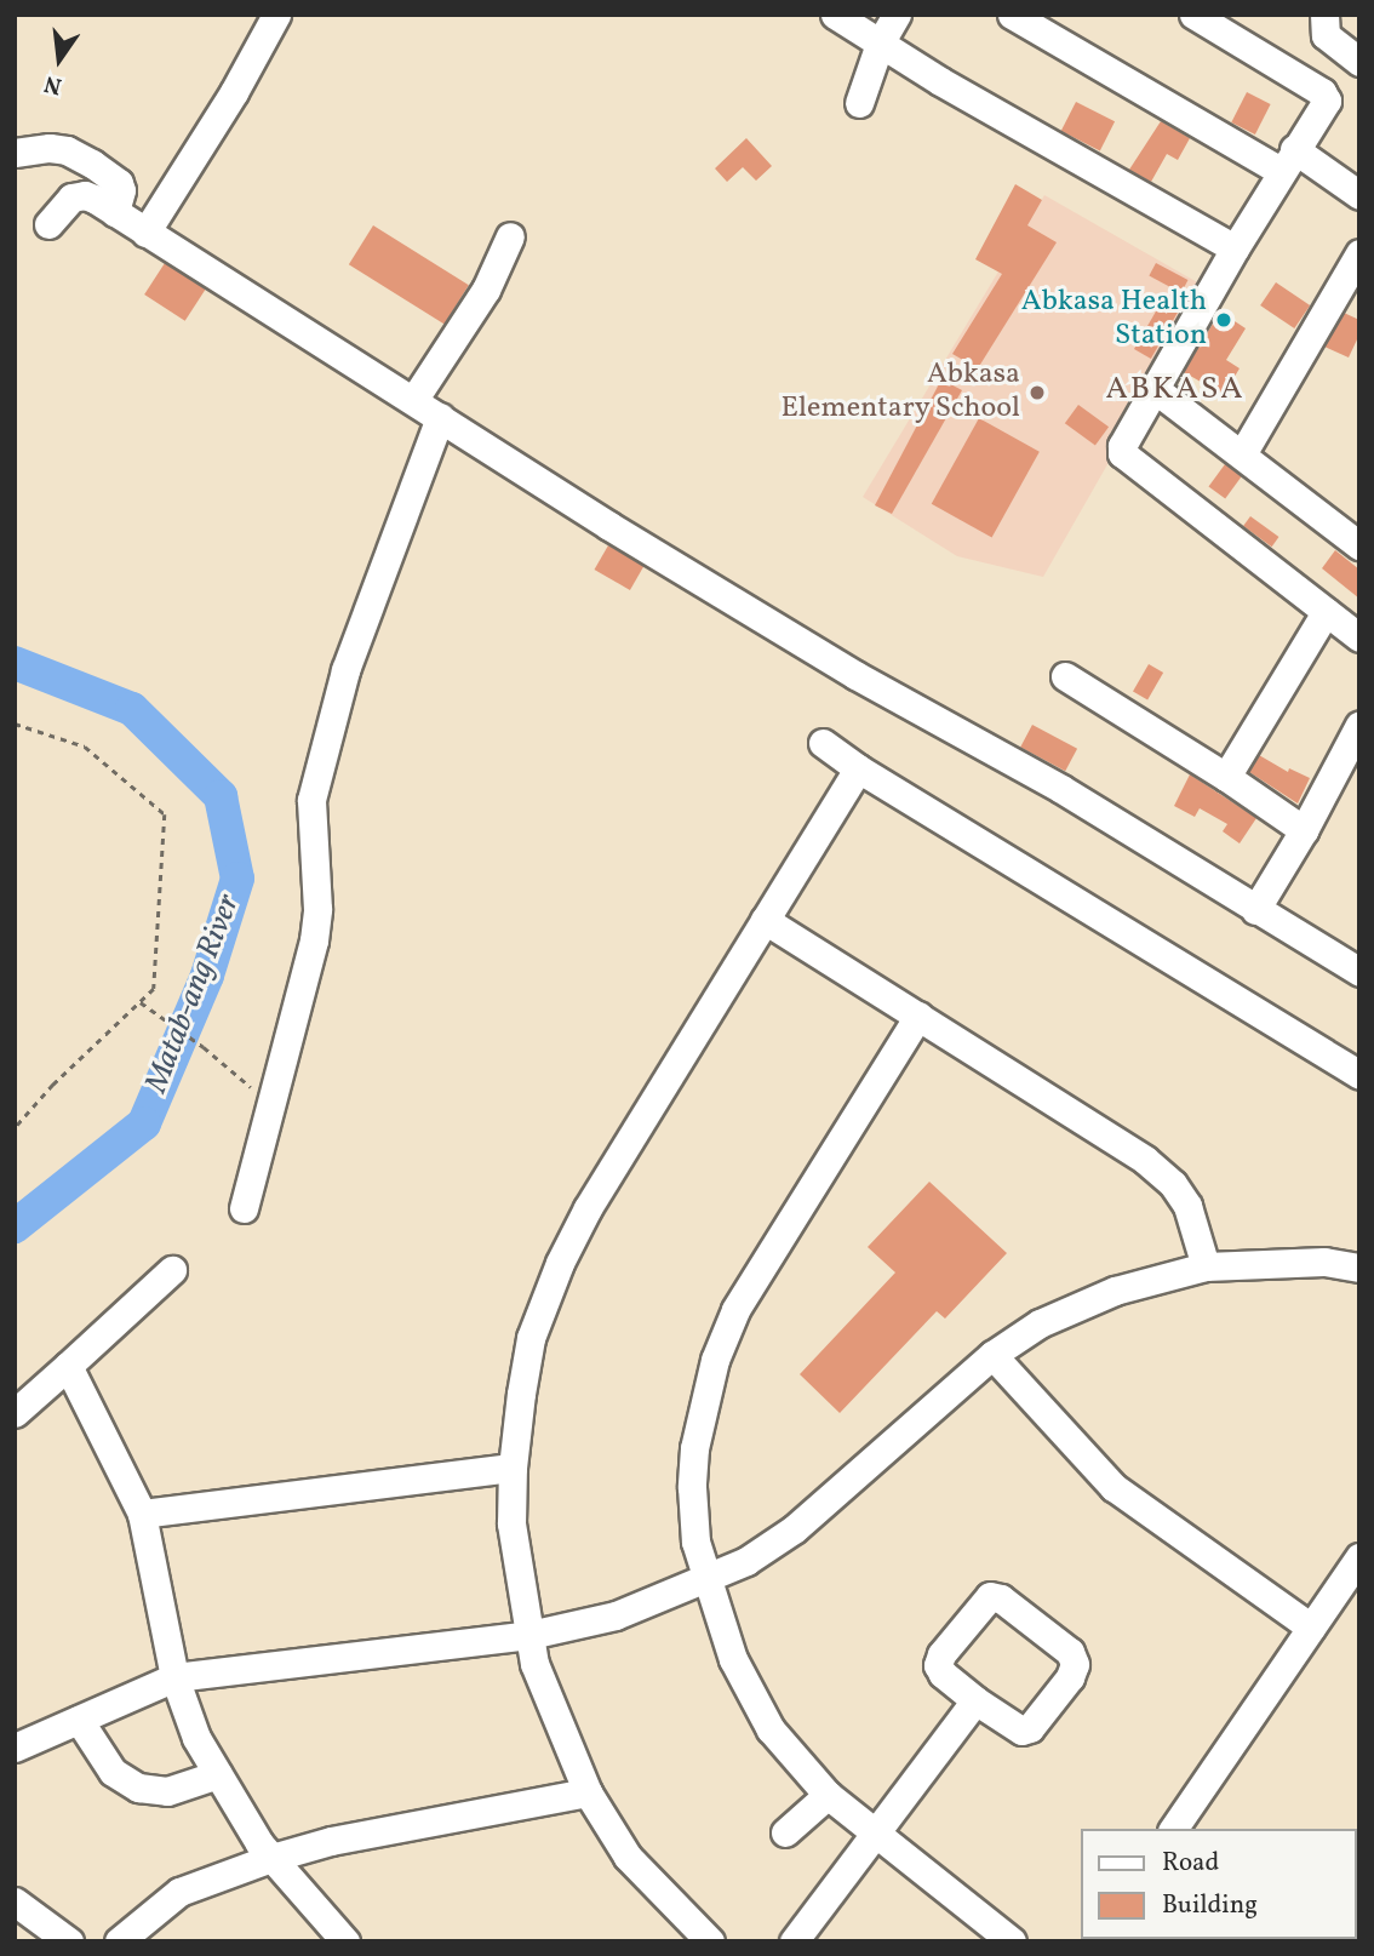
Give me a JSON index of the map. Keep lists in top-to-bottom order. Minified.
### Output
{"districts":["ABKASA"],"water":["Matab-ang River"],"places":["Abkasa Health Station","Abkasa Elementary School"],"legend":["Road","Building"],"north":"bottom"}
